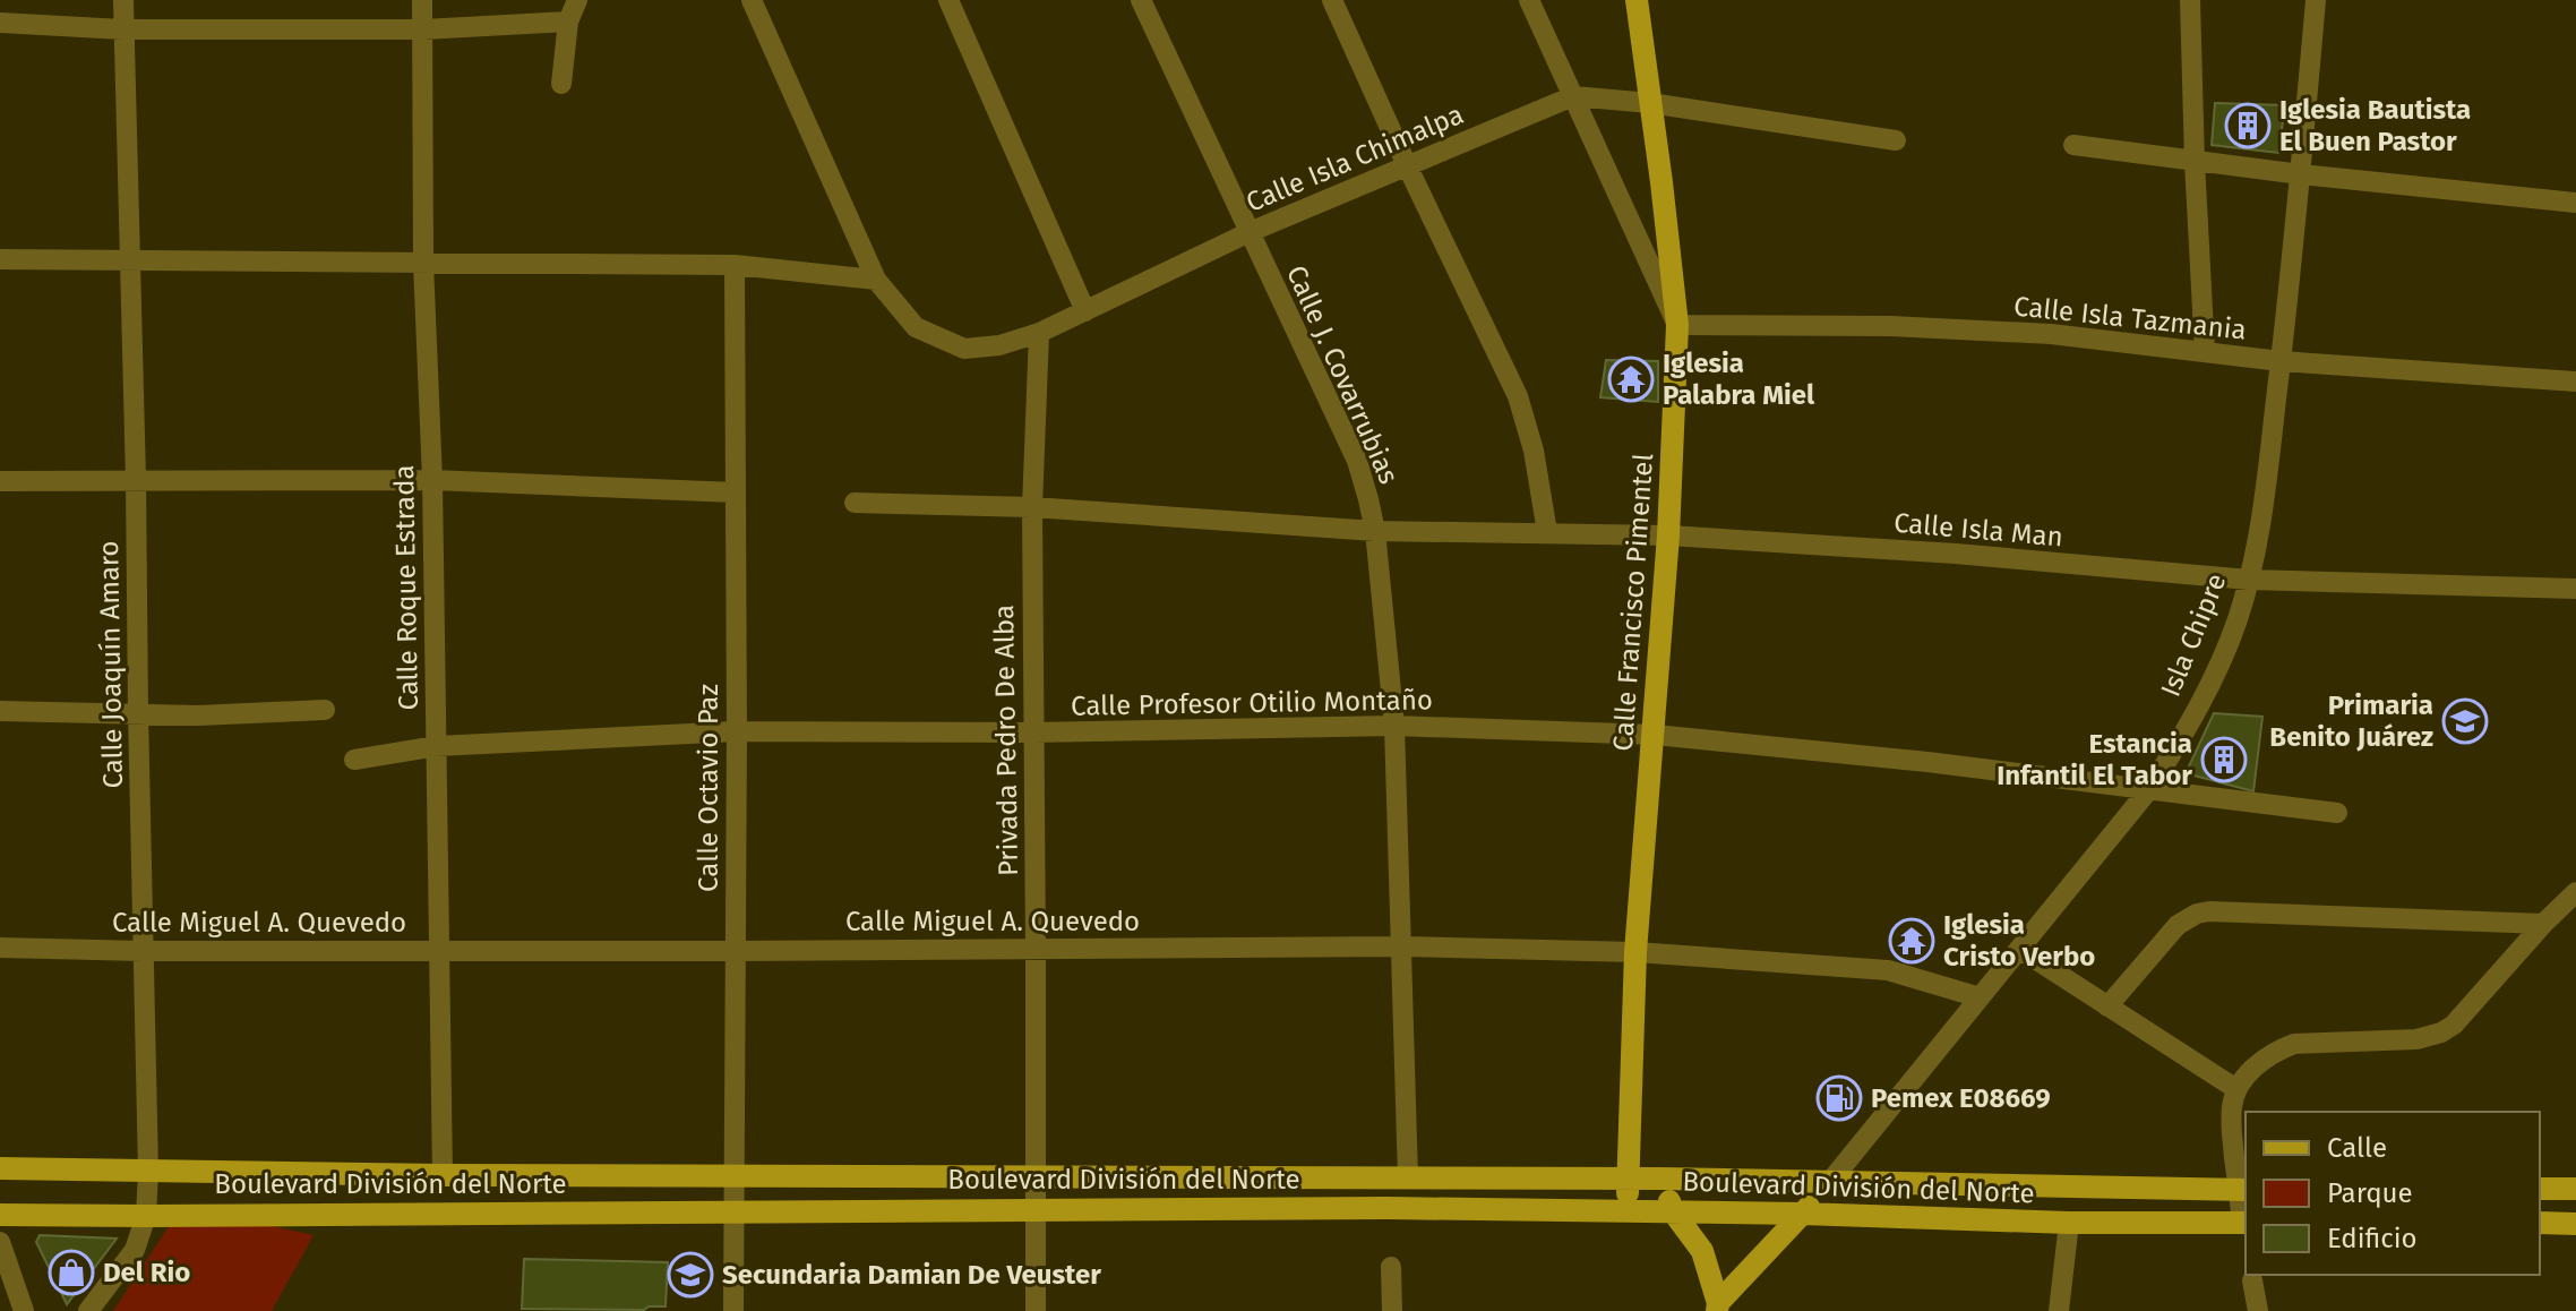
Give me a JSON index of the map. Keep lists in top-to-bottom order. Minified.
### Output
{"streets":{"main road":["Calle Francisco Pimentel","Isla Chipre","Boulevard División del Norte"],"street":["Calle Isla Chimalpa","Calle Isla Tazmania","Calle J. Covarrubias","Calle Isla Man","Calle Roque Estrada","Calle Joaquín Amaro","Calle Profesor Otilio Montaño","Privada Pedro De Alba","Calle Octavio Paz","Calle Miguel A. Quevedo"]},"crossings":[["Calle Isla Chimalpa","Calle J. Covarrubias"],["Calle Isla Chimalpa","Calle Francisco Pimentel"],["Calle Isla Chimalpa","Privada Pedro De Alba"],["Calle Isla Tazmania","Calle Francisco Pimentel"],["Calle Isla Tazmania","Isla Chipre"],["Calle J. Covarrubias","Calle Isla Man"],["Calle J. Covarrubias","Calle Profesor Otilio Montaño"],["Calle J. Covarrubias","Calle Miguel A. Quevedo"],["Calle J. Covarrubias","Boulevard División del Norte"],["Calle Isla Man","Calle Francisco Pimentel"],["Calle Isla Man","Isla Chipre"],["Calle Isla Man","Privada Pedro De Alba"],["Calle Roque Estrada","Calle Profesor Otilio Montaño"],["Calle Roque Estrada","Calle Miguel A. Quevedo"],["Calle Roque Estrada","Boulevard División del Norte"],["Calle Francisco Pimentel","Calle Profesor Otilio Montaño"],["Calle Francisco Pimentel","Calle Miguel A. Quevedo"],["Calle Francisco Pimentel","Boulevard División del Norte"],["Isla Chipre","Calle Profesor Otilio Montaño"],["Isla Chipre","Calle Miguel A. Quevedo"],["Isla Chipre","Boulevard División del Norte"],["Calle Joaquín Amaro","Calle Miguel A. Quevedo"],["Calle Joaquín Amaro","Boulevard División del Norte"],["Calle Profesor Otilio Montaño","Privada Pedro De Alba"],["Calle Profesor Otilio Montaño","Calle Octavio Paz"],["Privada Pedro De Alba","Calle Miguel A. Quevedo"],["Privada Pedro De Alba","Boulevard División del Norte"],["Calle Octavio Paz","Calle Miguel A. Quevedo"],["Calle Octavio Paz","Boulevard División del Norte"]],"places":{"building":["Iglesia Bautista El Buen Pastor","Estancia Infantil El Tabor"],"temple":["Iglesia Palabra Miel","Iglesia Cristo Verbo"],"school or university":["Primaria Benito Juárez","Secundaria Damian De Veuster"],"fuel station":["Pemex E08669"],"shop":["Del Rio"]},"legend":["Calle","Parque","Edificio"]}
